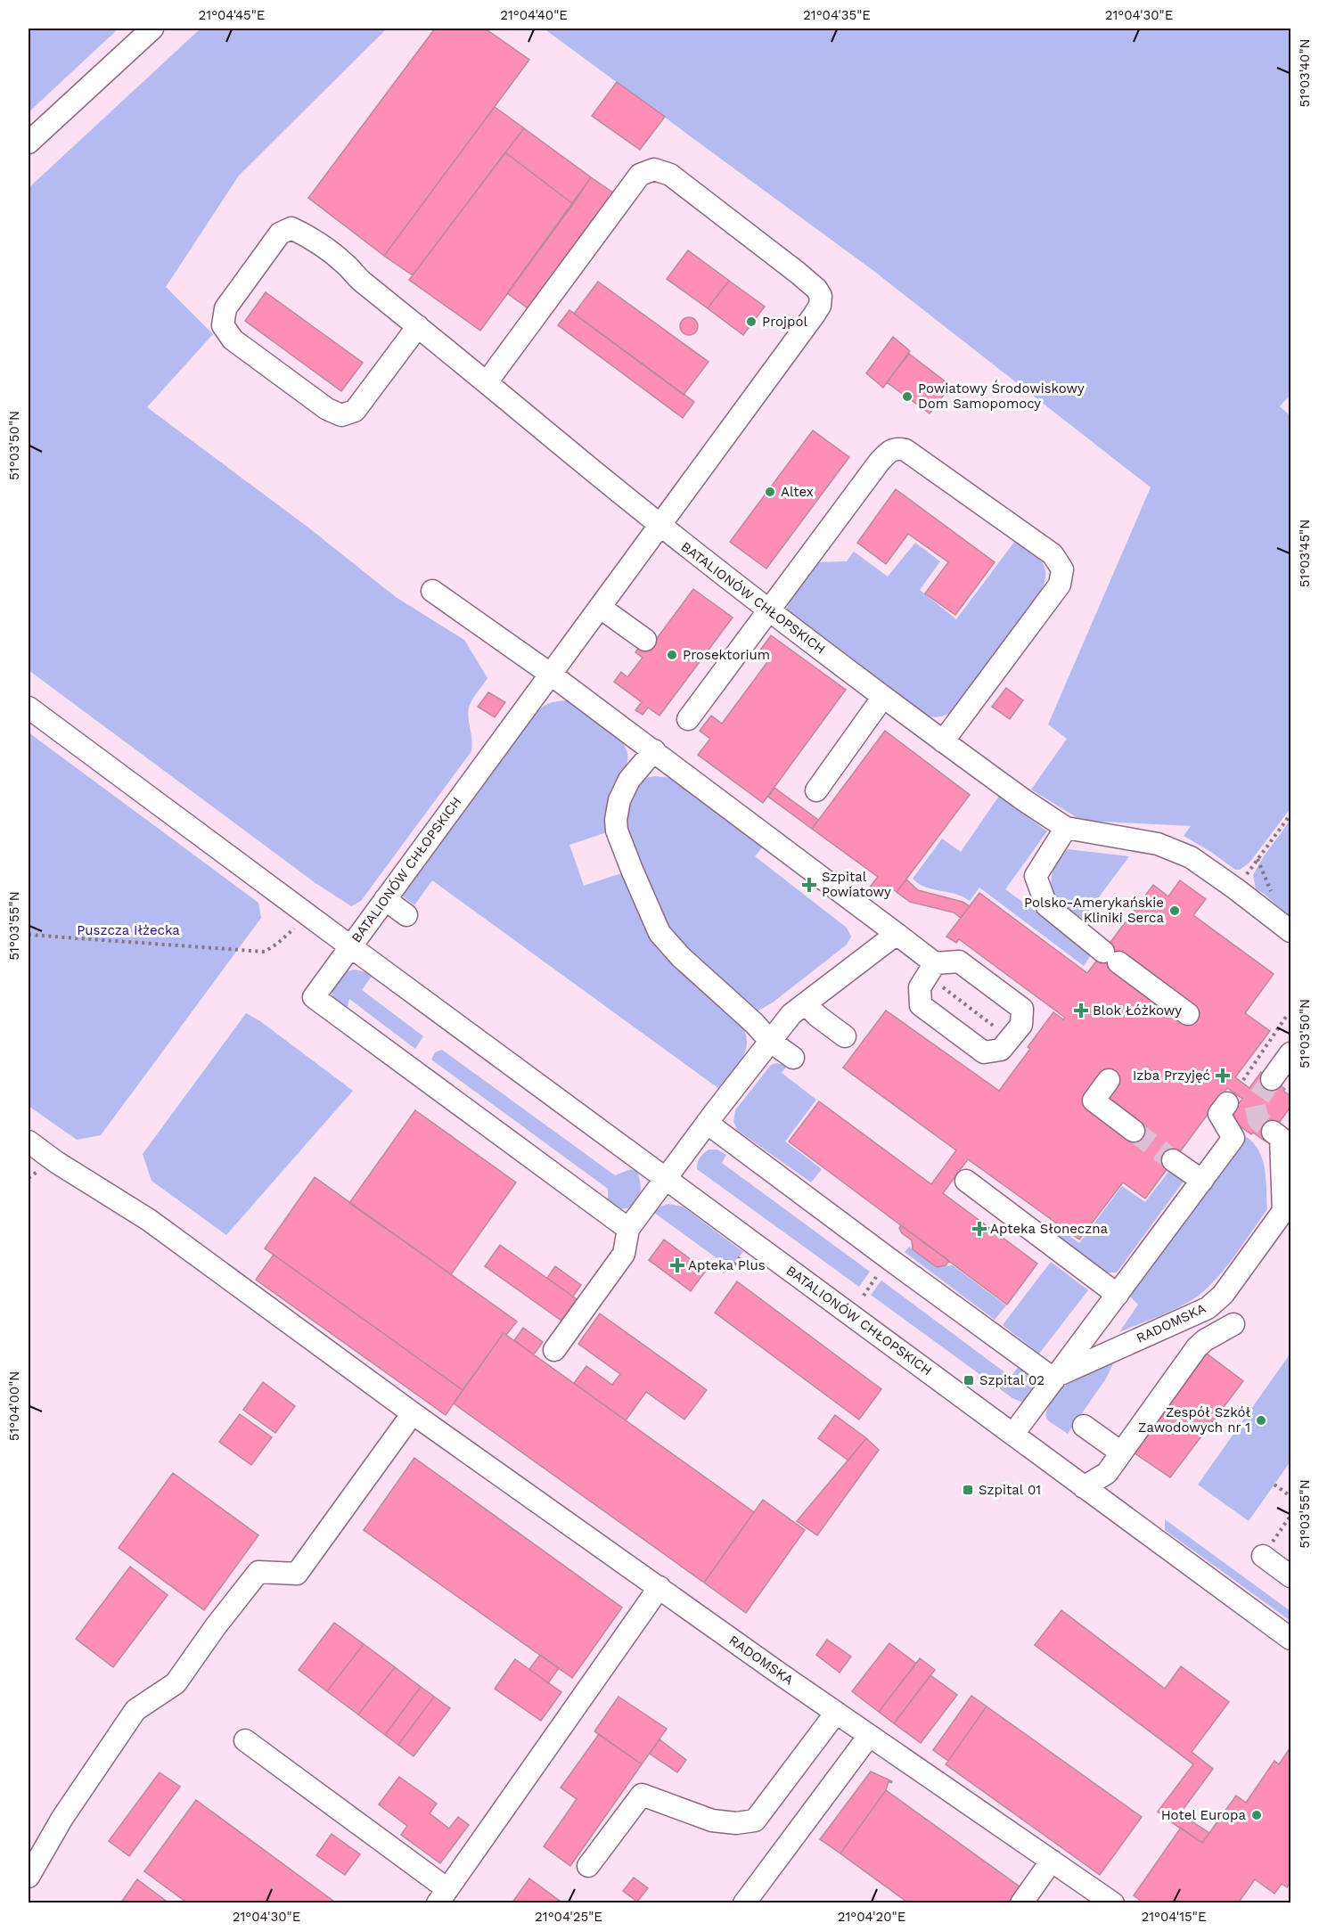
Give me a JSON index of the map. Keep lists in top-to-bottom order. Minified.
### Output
{"streets":{"street":["BATALIONÓW CHŁOPSKICH","RADOMSKA"]},"crossings":[["BATALIONÓW CHŁOPSKICH","RADOMSKA"]],"parks":["Puszcza Iłżecka"],"places":{"other":["Projpol","Powiatowy Środowiskowy Dom Samopomocy","Altex","Prosektorium","Polsko-Amerykańskie Kliniki Serca","Zespół Szkół Zawodowych nr 1","Hotel Europa"],"health":["Szpital Powiatowy","Blok Łóżkowy","Izba Przyjęć","Apteka Słoneczna","Apteka Plus"],"transit":["Szpital 02","Szpital 01"]},"coordinates":["21°04'45\"E","21°04'40\"E","21°04'35\"E","21°04'30\"E","51°03'40\"N","51°03'50\"N","51°03'45\"N","51°03'55\"N","51°04'00\"N","21°04'25\"E","21°04'20\"E","21°04'15\"E"]}
